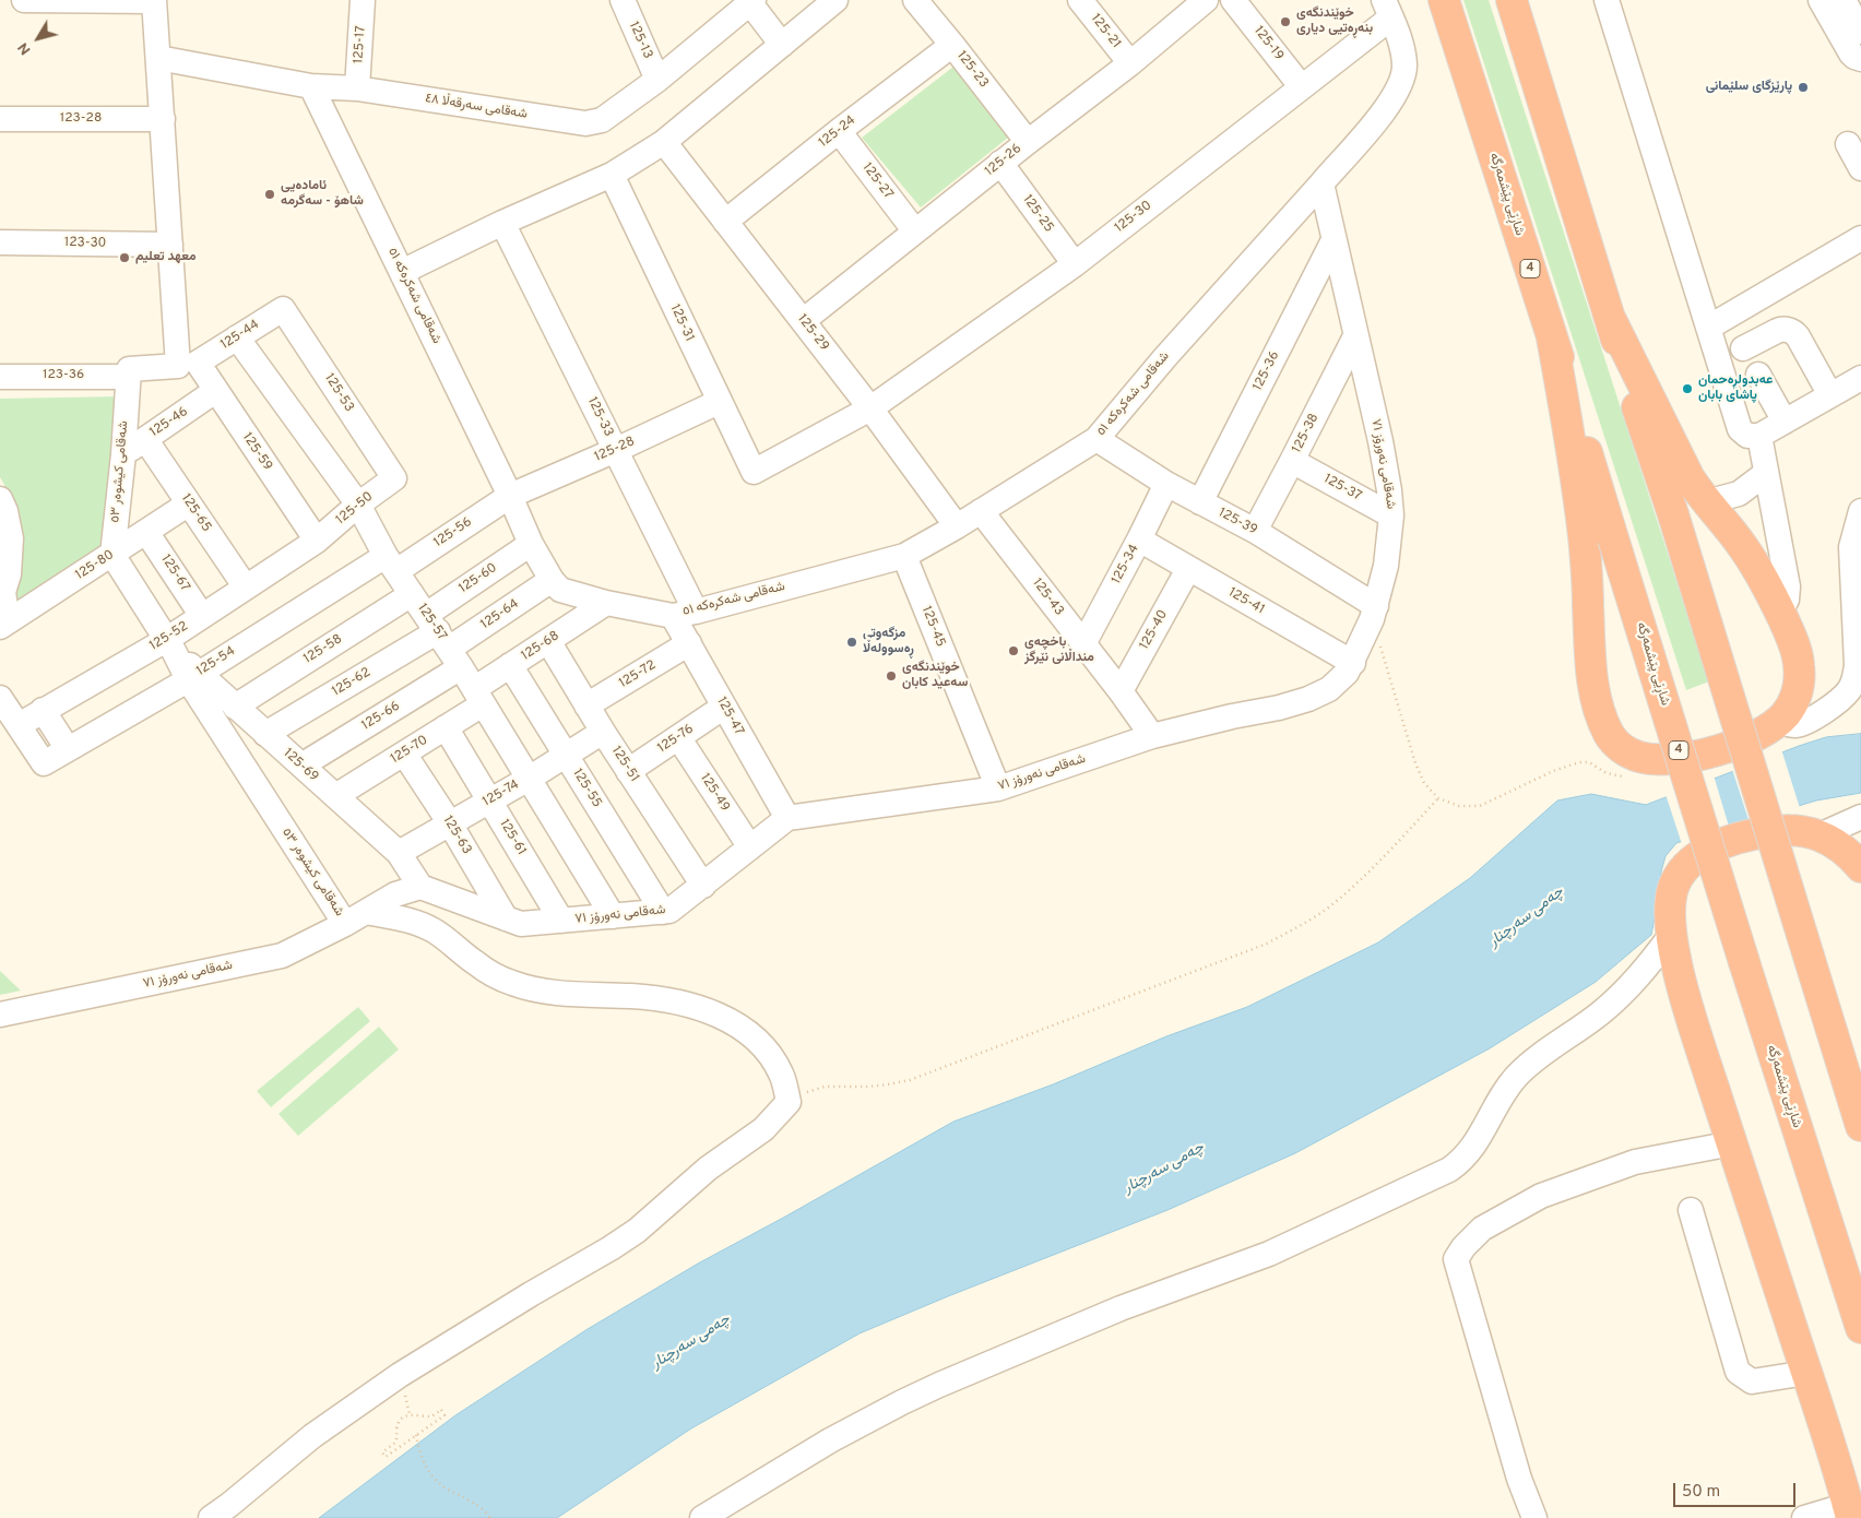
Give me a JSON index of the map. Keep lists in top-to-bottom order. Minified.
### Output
{"streets":{"highway":["شاڕێی پێشمەرگە","4"],"street":["125-21","125-13","125-19","125-17","125-23","شەقامی سەرقەڵا ٤٨","123-28","125-24","125-26","125-27","125-25","125-30","123-30","شەقامی شەکرەکە ٥١","125-31","125-29","125-44","125-36","123-36","125-53","125-33","125-46","125-38","125-28","125-59","شەقامی نەورۆز ٧١","شەقامی کیشوەر ٥٣","125-37","125-50","125-65","125-39","125-56","125-34","125-80","125-67","125-60","125-43","125-41","125-64","125-57","125-45","125-40","125-52","125-68","125-58","125-54","125-72","125-62","125-66","125-47","125-76","125-70","125-51","125-69","125-55","125-49","125-74","125-63","125-61"]},"crossings":[["125-21","125-26"],["125-13","شەقامی سەرقەڵا ٤٨"],["125-19","125-30"],["125-17","شەقامی سەرقەڵا ٤٨"],["125-23","125-24"],["125-23","125-26"],["شەقامی سەرقەڵا ٤٨","شەقامی شەکرەکە ٥١"],["125-24","125-27"],["125-24","125-29"],["125-26","125-27"],["125-26","125-25"],["125-26","125-29"],["125-25","125-30"],["125-30","125-31"],["125-30","125-29"],["شەقامی شەکرەکە ٥١","125-29"],["شەقامی شەکرەکە ٥١","125-33"],["شەقامی شەکرەکە ٥١","125-28"],["شەقامی شەکرەکە ٥١","شەقامی نەورۆز ٧١"],["شەقامی شەکرەکە ٥١","125-39"],["شەقامی شەکرەکە ٥١","125-56"],["شەقامی شەکرەکە ٥١","125-60"],["شەقامی شەکرەکە ٥١","125-43"],["شەقامی شەکرەکە ٥١","125-64"],["شەقامی شەکرەکە ٥١","125-45"],["شەقامی شەکرەکە ٥١","125-68"],["شەقامی شەکرەکە ٥١","125-47"],["125-31","125-28"],["125-44","125-53"],["125-44","125-59"],["125-44","125-57"],["125-36","شەقامی نەورۆز ٧١"],["125-36","125-39"],["123-36","شەقامی کیشوەر ٥٣"],["125-53","125-50"],["125-33","125-28"],["125-33","125-47"],["125-46","125-59"],["125-46","شەقامی کیشوەر ٥٣"],["125-46","125-65"],["125-38","شەقامی نەورۆز ٧١"],["125-38","125-37"],["125-38","125-39"],["125-28","125-56"],["125-59","125-50"],["125-59","125-52"],["شەقامی نەورۆز ٧١","شەقامی کیشوەر ٥٣"],["شەقامی نەورۆز ٧١","125-37"],["شەقامی نەورۆز ٧١","125-39"],["شەقامی نەورۆز ٧١","125-43"],["شەقامی نەورۆز ٧١","125-41"],["شەقامی نەورۆز ٧١","125-57"],["شەقامی نەورۆز ٧١","125-45"],["شەقامی نەورۆز ٧١","125-47"],["شەقامی نەورۆز ٧١","125-51"],["شەقامی نەورۆز ٧١","125-69"],["شەقامی نەورۆز ٧١","125-55"],["شەقامی نەورۆز ٧١","125-49"],["شەقامی نەورۆز ٧١","125-63"],["شەقامی نەورۆز ٧١","125-61"],["شەقامی کیشوەر ٥٣","125-80"],["شەقامی کیشوەر ٥٣","125-54"],["شەقامی کیشوەر ٥٣","125-69"],["125-50","125-57"],["125-50","125-52"],["125-65","125-80"],["125-65","125-52"],["125-39","125-34"],["125-56","125-57"],["125-56","125-54"],["125-34","125-43"],["125-34","125-41"],["125-80","125-67"],["125-67","125-52"],["125-60","125-64"],["125-60","125-57"],["125-60","125-62"],["125-60","125-66"],["125-43","125-40"],["125-41","125-40"],["125-64","125-57"],["125-64","125-62"],["125-64","125-66"],["125-57","125-68"],["125-57","125-58"],["125-57","125-54"],["125-57","125-62"],["125-57","125-66"],["125-57","125-70"],["125-57","125-74"],["125-52","125-54"],["125-52","125-69"],["125-68","125-70"],["125-68","125-51"],["125-68","125-55"],["125-58","125-69"],["125-54","125-69"],["125-72","125-47"],["125-72","125-51"],["125-62","125-66"],["125-62","125-69"],["125-66","125-69"],["125-47","125-76"],["125-76","125-51"],["125-76","125-49"],["125-70","125-69"],["125-70","125-63"],["125-70","125-61"],["125-51","125-74"],["125-69","125-74"],["125-55","125-74"],["125-74","125-63"],["125-74","125-61"]],"water":["چەمی سەرچنار"],"places":["خوێندنگەی بنەڕەتیی دیاری","پارێزگای سلێمانی","ئامادەیی شاهۆ - سەگرمە","معهد تعليم","عەبدولڕەحمان پاشای بابان","مزگەوتی ڕەسوولەڵا","باخچەی منداڵانی نێرگز","خوێندنگەی سەعید کابان"],"scale_bar":"50 m","north":"bottom left"}
